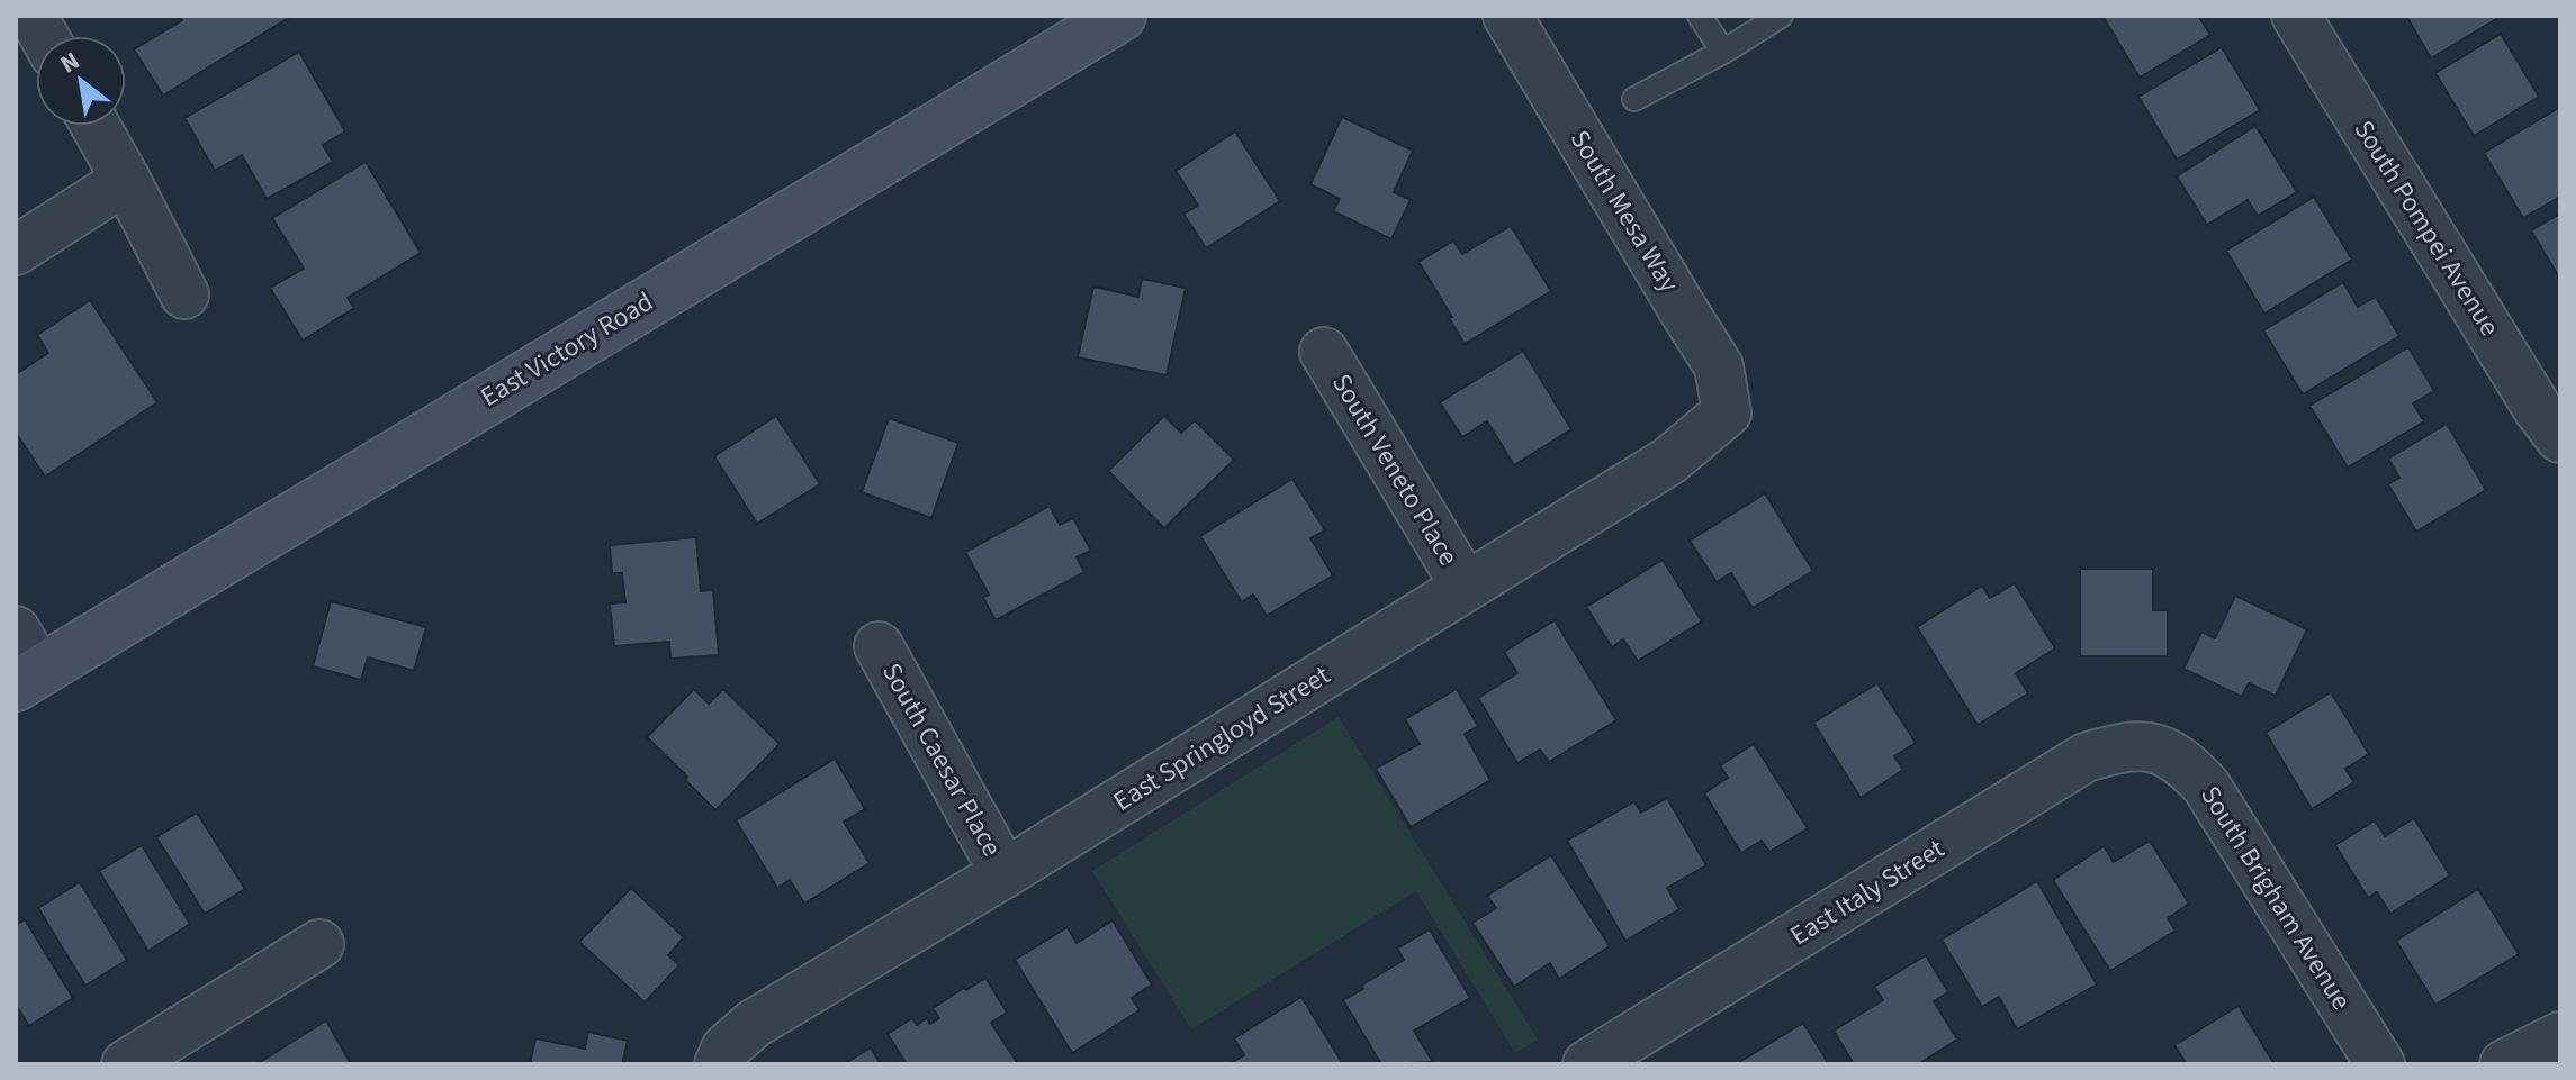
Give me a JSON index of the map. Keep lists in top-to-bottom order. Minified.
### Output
{"streets":{"main road":["East Victory Road"],"street":["South Mesa Way","South Pompei Avenue","South Veneto Place","East Springloyd Street","South Caesar Place","East Italy Street","South Brigham Avenue"]},"crossings":[["South Mesa Way","East Springloyd Street"],["South Veneto Place","East Springloyd Street"],["East Springloyd Street","South Caesar Place"],["East Italy Street","South Brigham Avenue"]],"north":"top left"}
